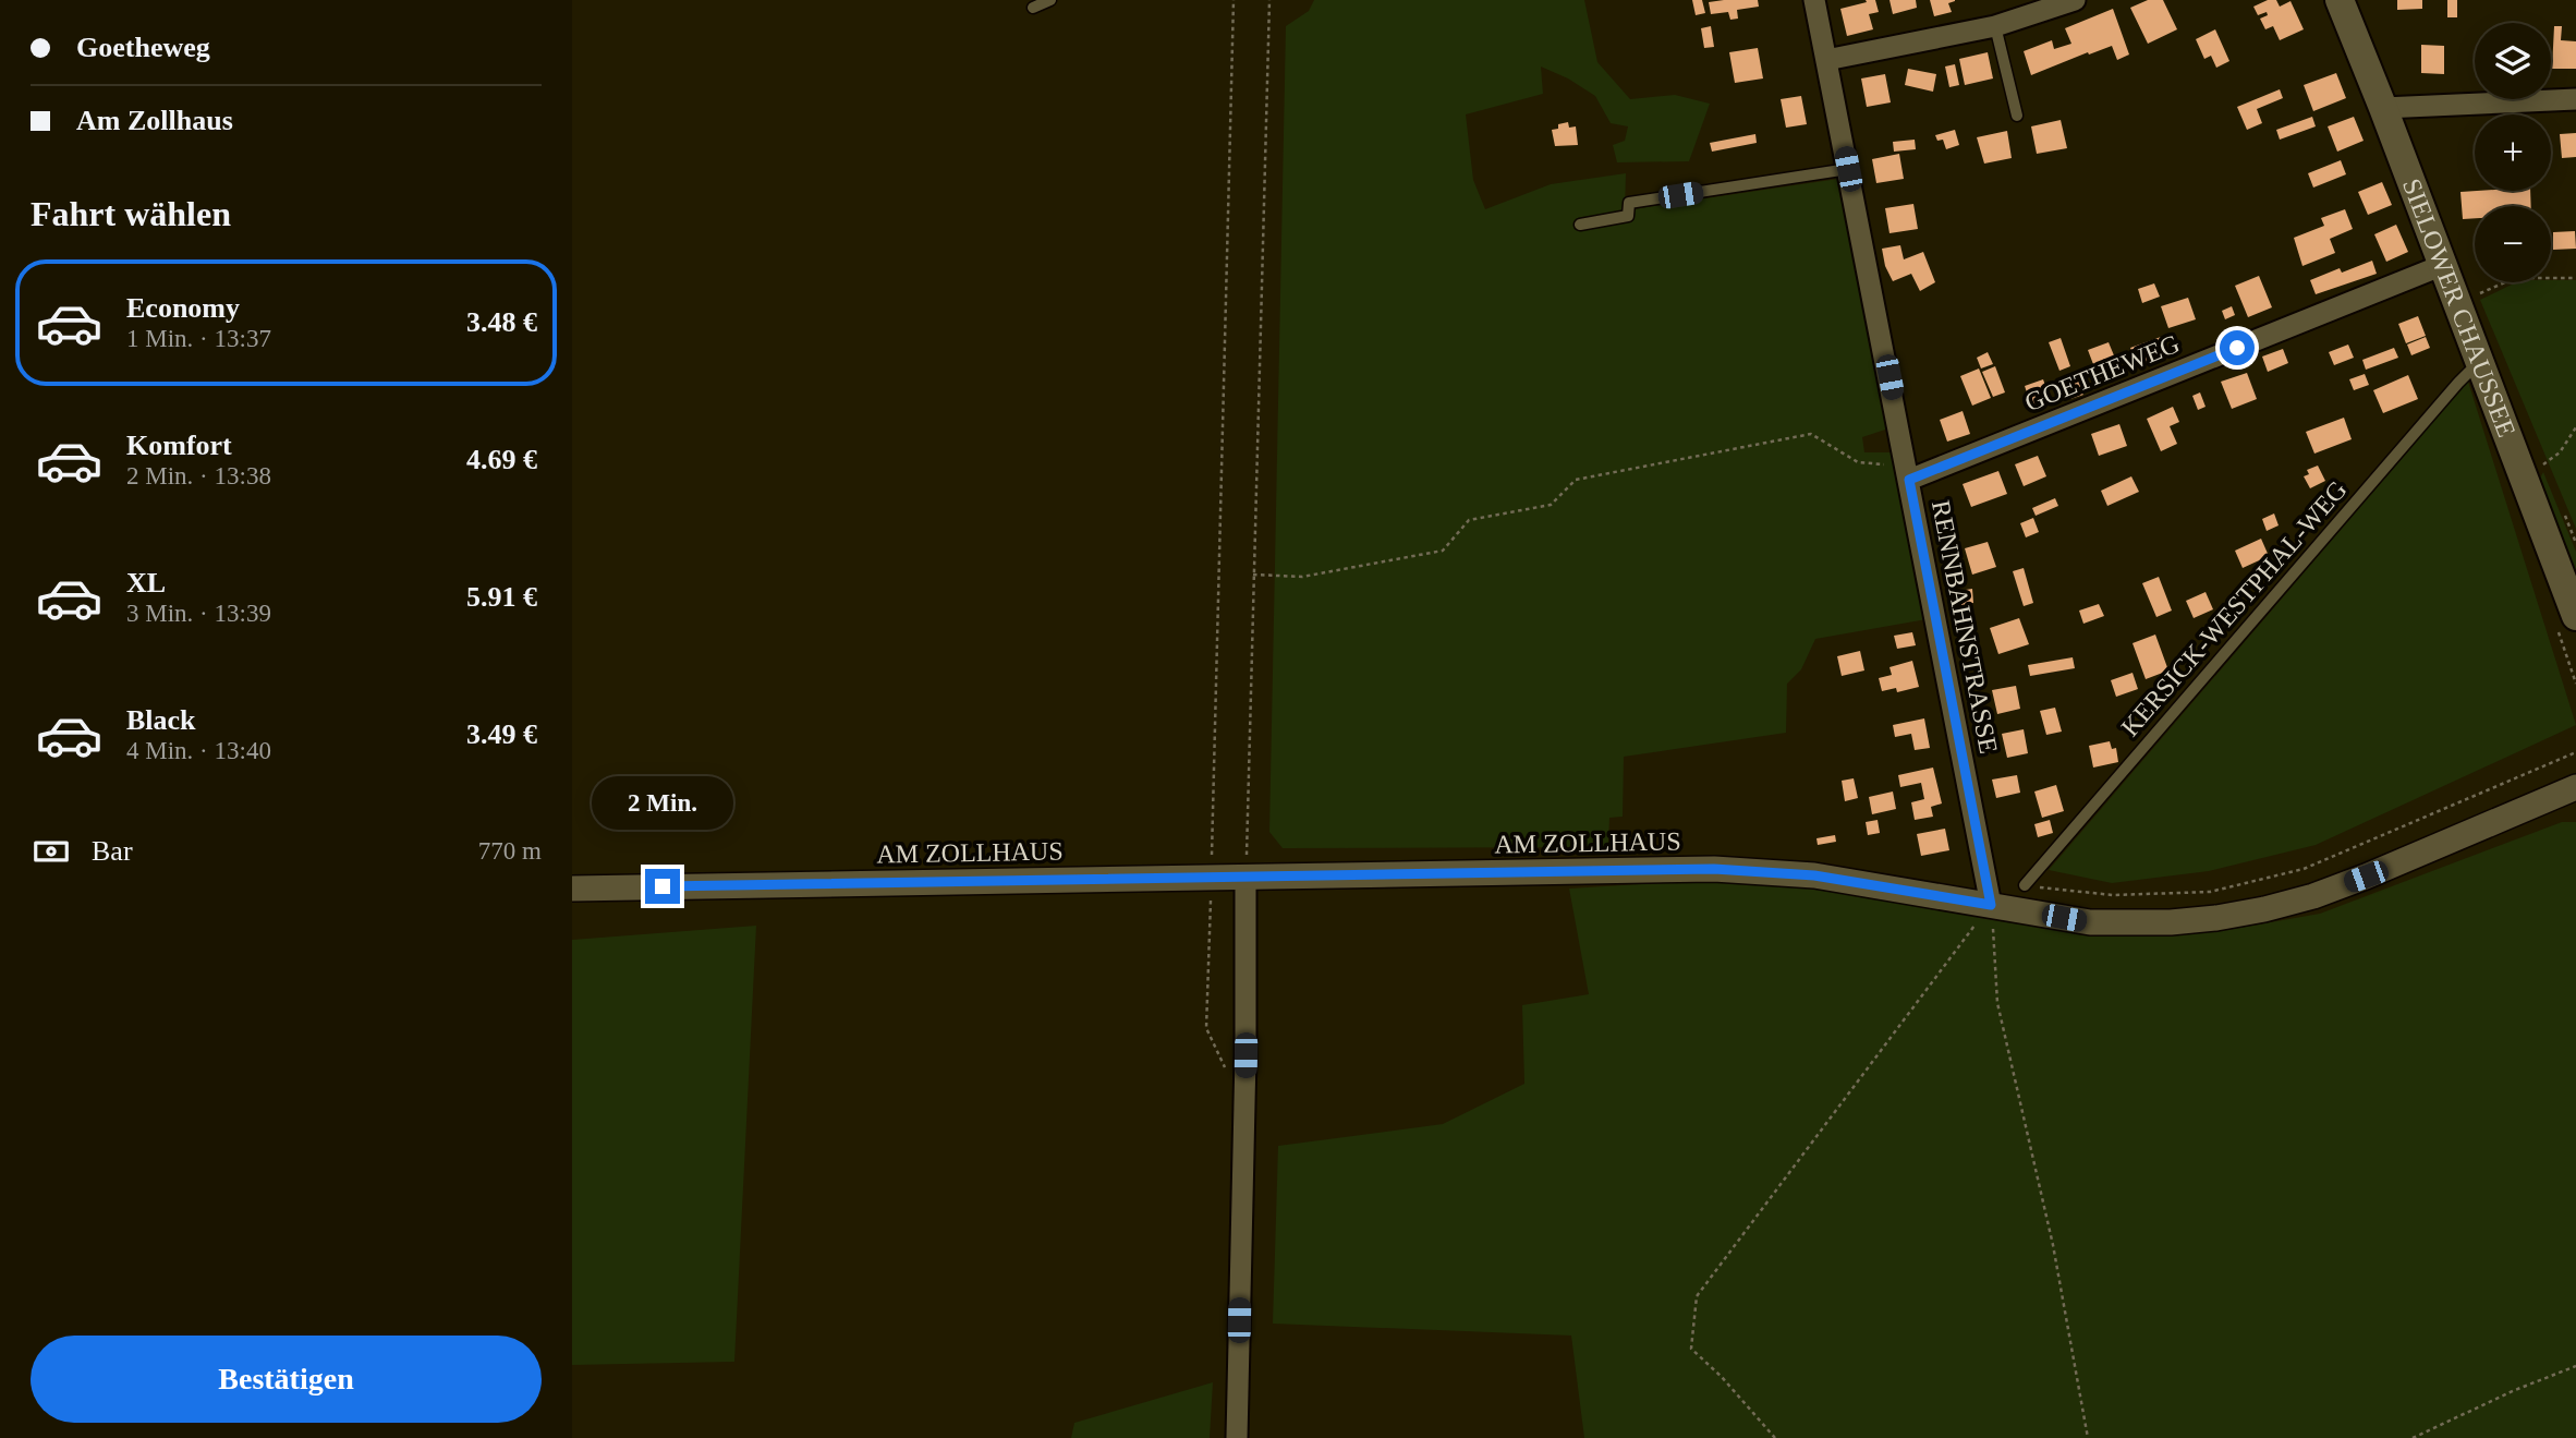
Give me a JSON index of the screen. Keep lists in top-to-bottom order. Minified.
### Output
{"streets":{"main road":["SIELOWER CHAUSSEE"],"street":["GOETHEWEG","RENNBAHNSTRASSE","AM ZOLLHAUS"],"lane":["KERSICK-WESTPHAL-WEG"]},"crossings":[["SIELOWER CHAUSSEE","GOETHEWEG"],["SIELOWER CHAUSSEE","KERSICK-WESTPHAL-WEG"],["GOETHEWEG","RENNBAHNSTRASSE"],["RENNBAHNSTRASSE","AM ZOLLHAUS"]],"page":{"banner":["Goetheweg","Am Zollhaus"],"map_buttons":["+","−"],"heading":"Fahrt wählen","list":[{"name":"Economy","note":"1 Min. · 13:37","value":"3.48 €"},{"name":"Komfort","note":"2 Min. · 13:38","value":"4.69 €"},{"name":"XL","note":"3 Min. · 13:39","value":"5.91 €"},{"name":"Black","note":"4 Min. · 13:40","value":"3.49 €"}],"bubble":"2 Min.","pay":["Bar","770 m"],"buttons":"Bestätigen"}}
